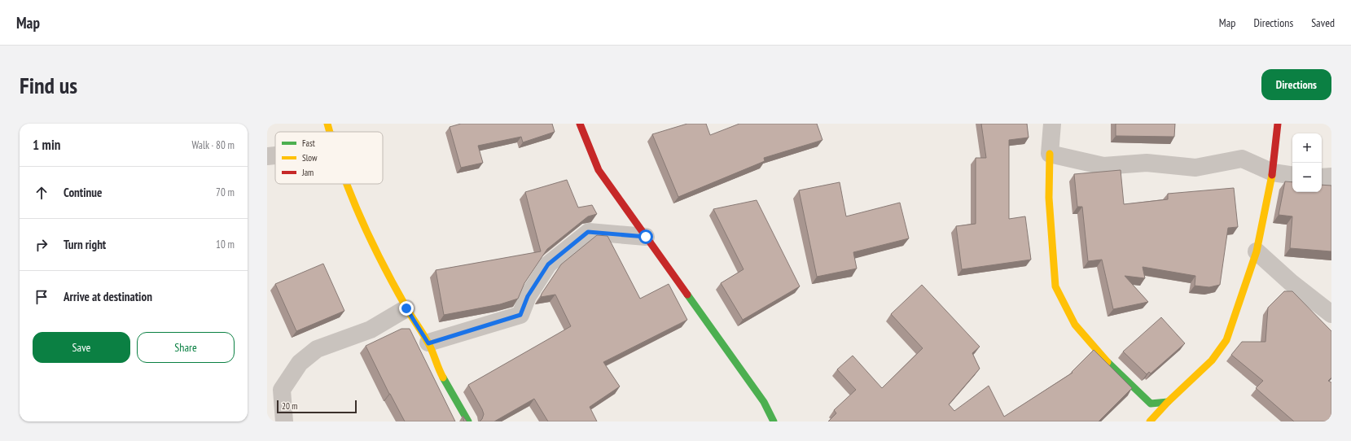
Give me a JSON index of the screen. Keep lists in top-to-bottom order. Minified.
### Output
{"legend":["Fast","Slow","Jam"],"scale_bar":"20 m","page":{"header":"Map","nav":["Map","Directions","Saved"],"buttons":["Directions",["Save","Share"]],"title":"Find us","heading":["1 min","Walk · 80 m"],"map_buttons":["+","−"],"list":[["Continue","70 m"],["Turn right","10 m"],"Arrive at destination"],"scale":"20 m"}}
